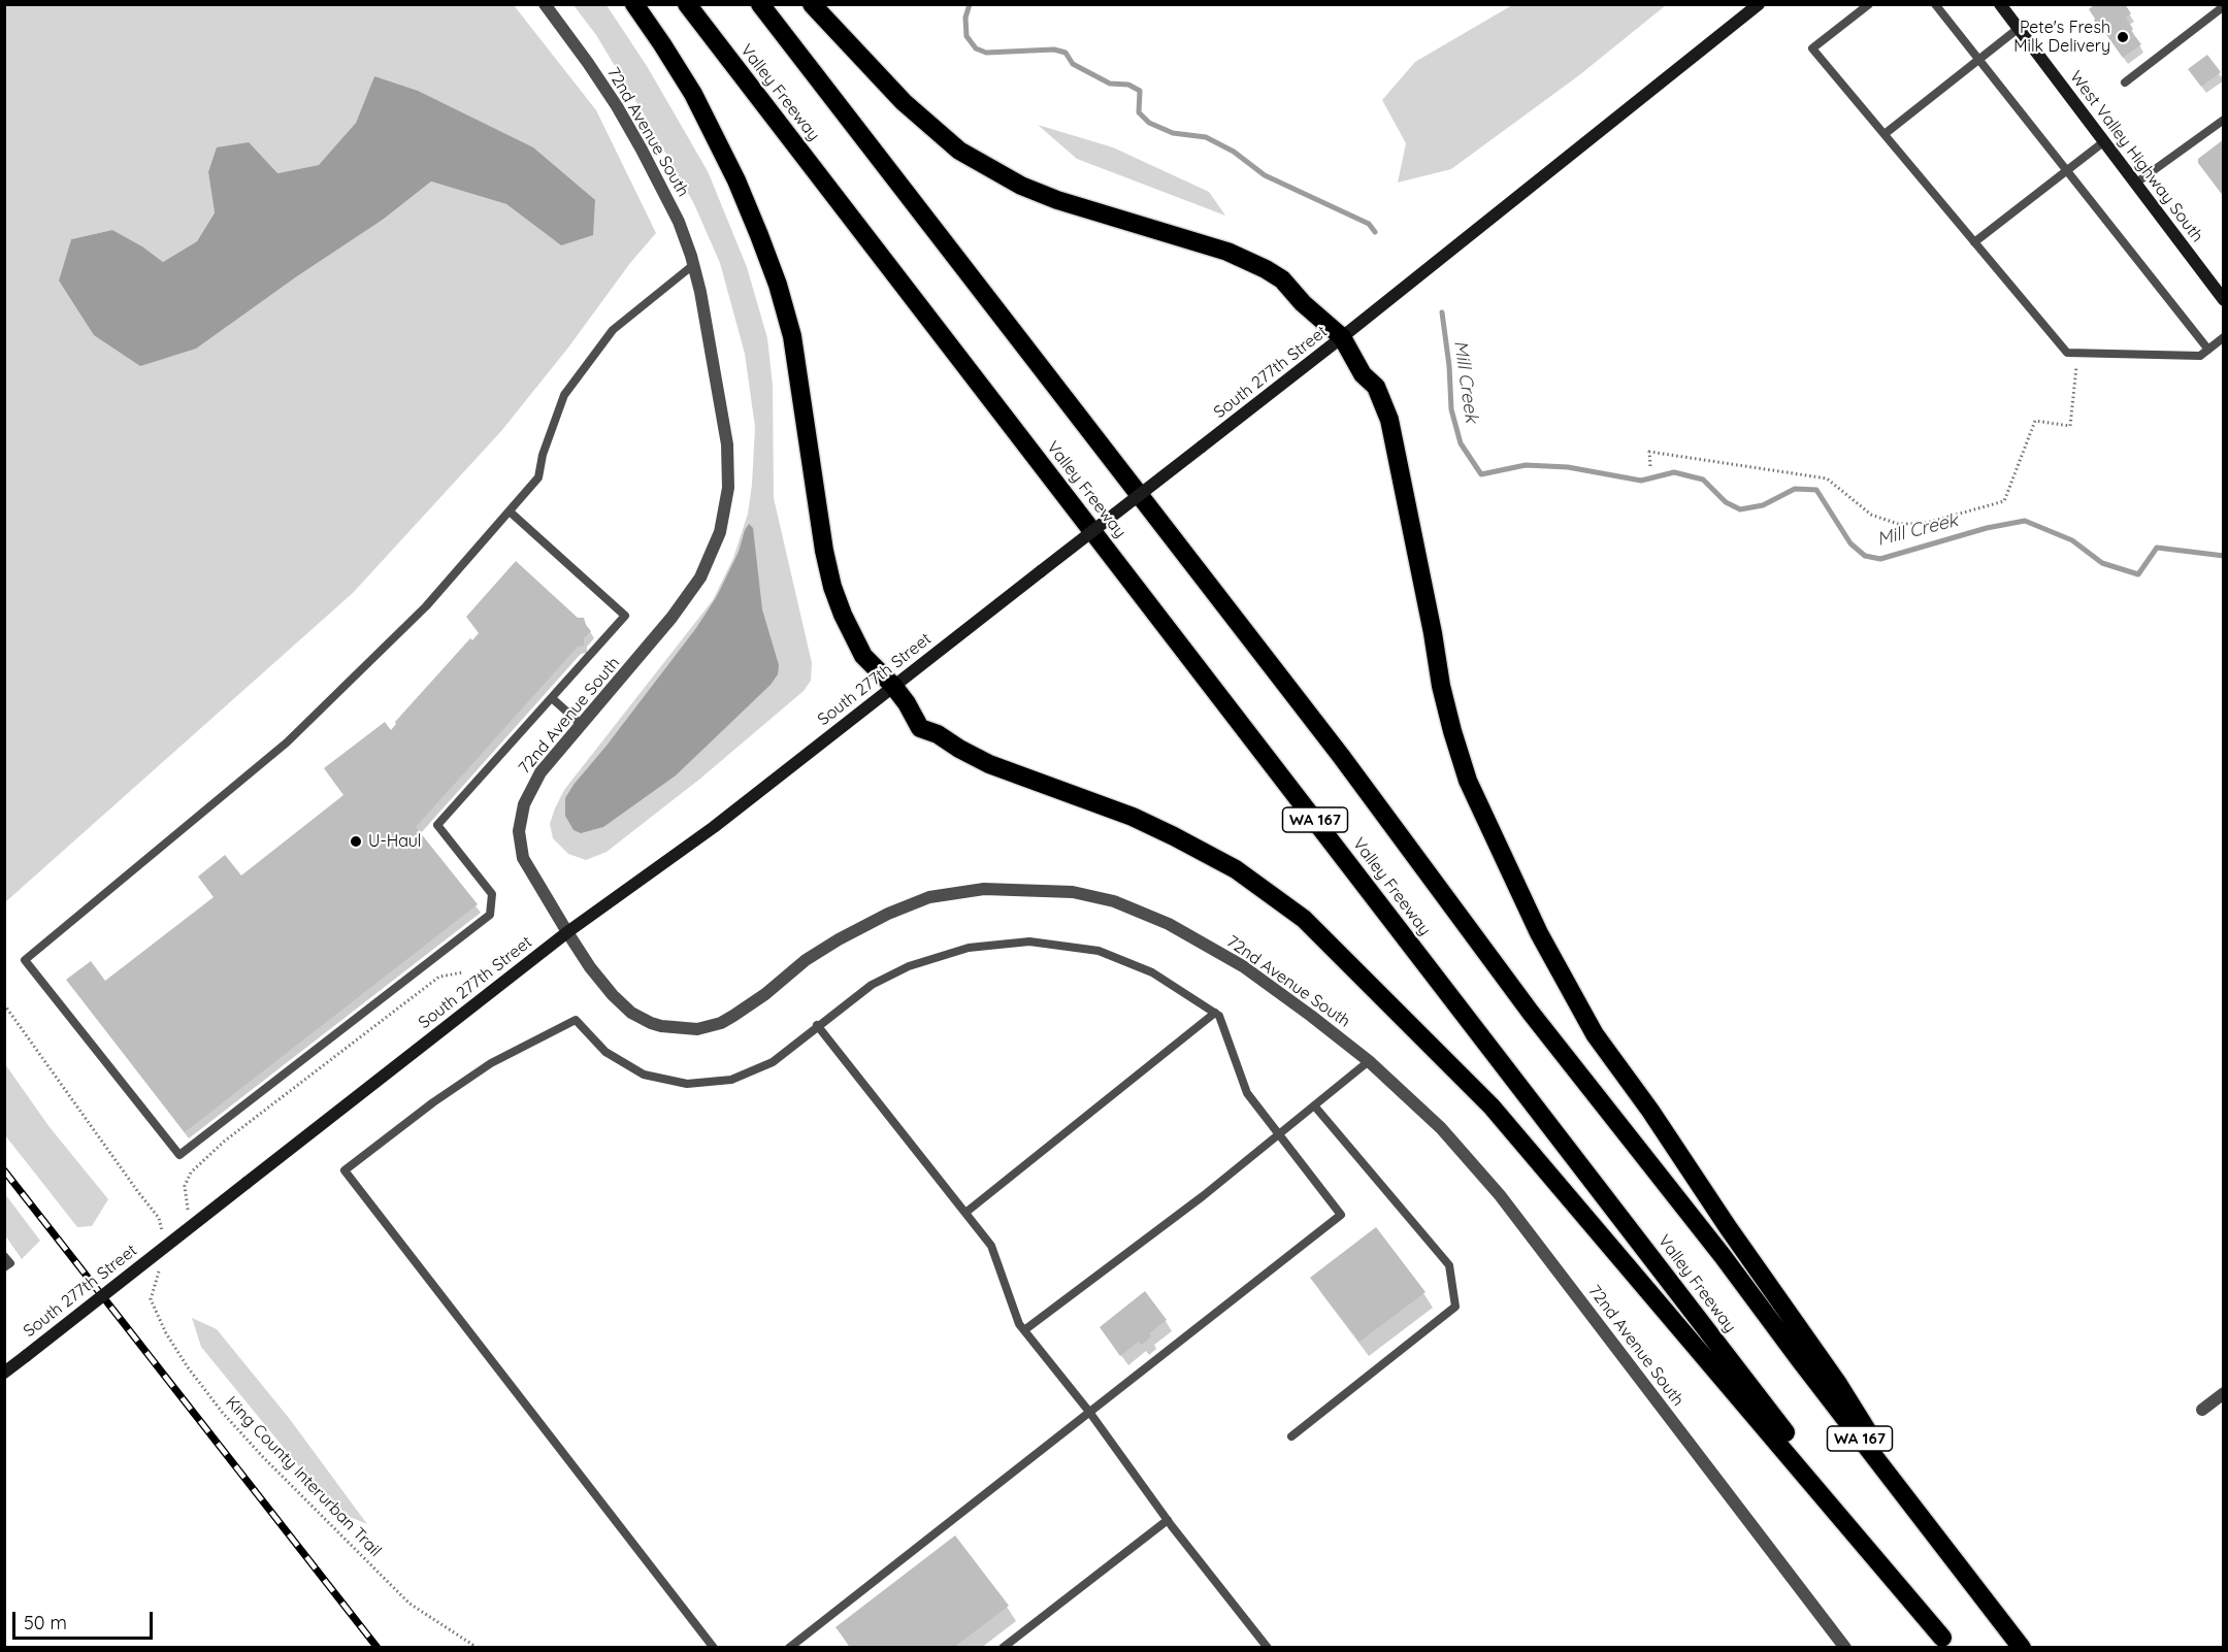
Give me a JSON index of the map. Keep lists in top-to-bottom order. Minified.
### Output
{"streets":{"highway":["Valley Freeway","WA 167"],"main road":["West Valley Highway South","South 277th Street"],"street":["72nd Avenue South"],"path":["King County Interurban Trail"]},"crossings":[["72nd Avenue South","South 277th Street"]],"water":["Mill Creek"],"places":["Pete's Fresh Milk Delivery","U-Haul"],"scale_bar":"50 m"}
